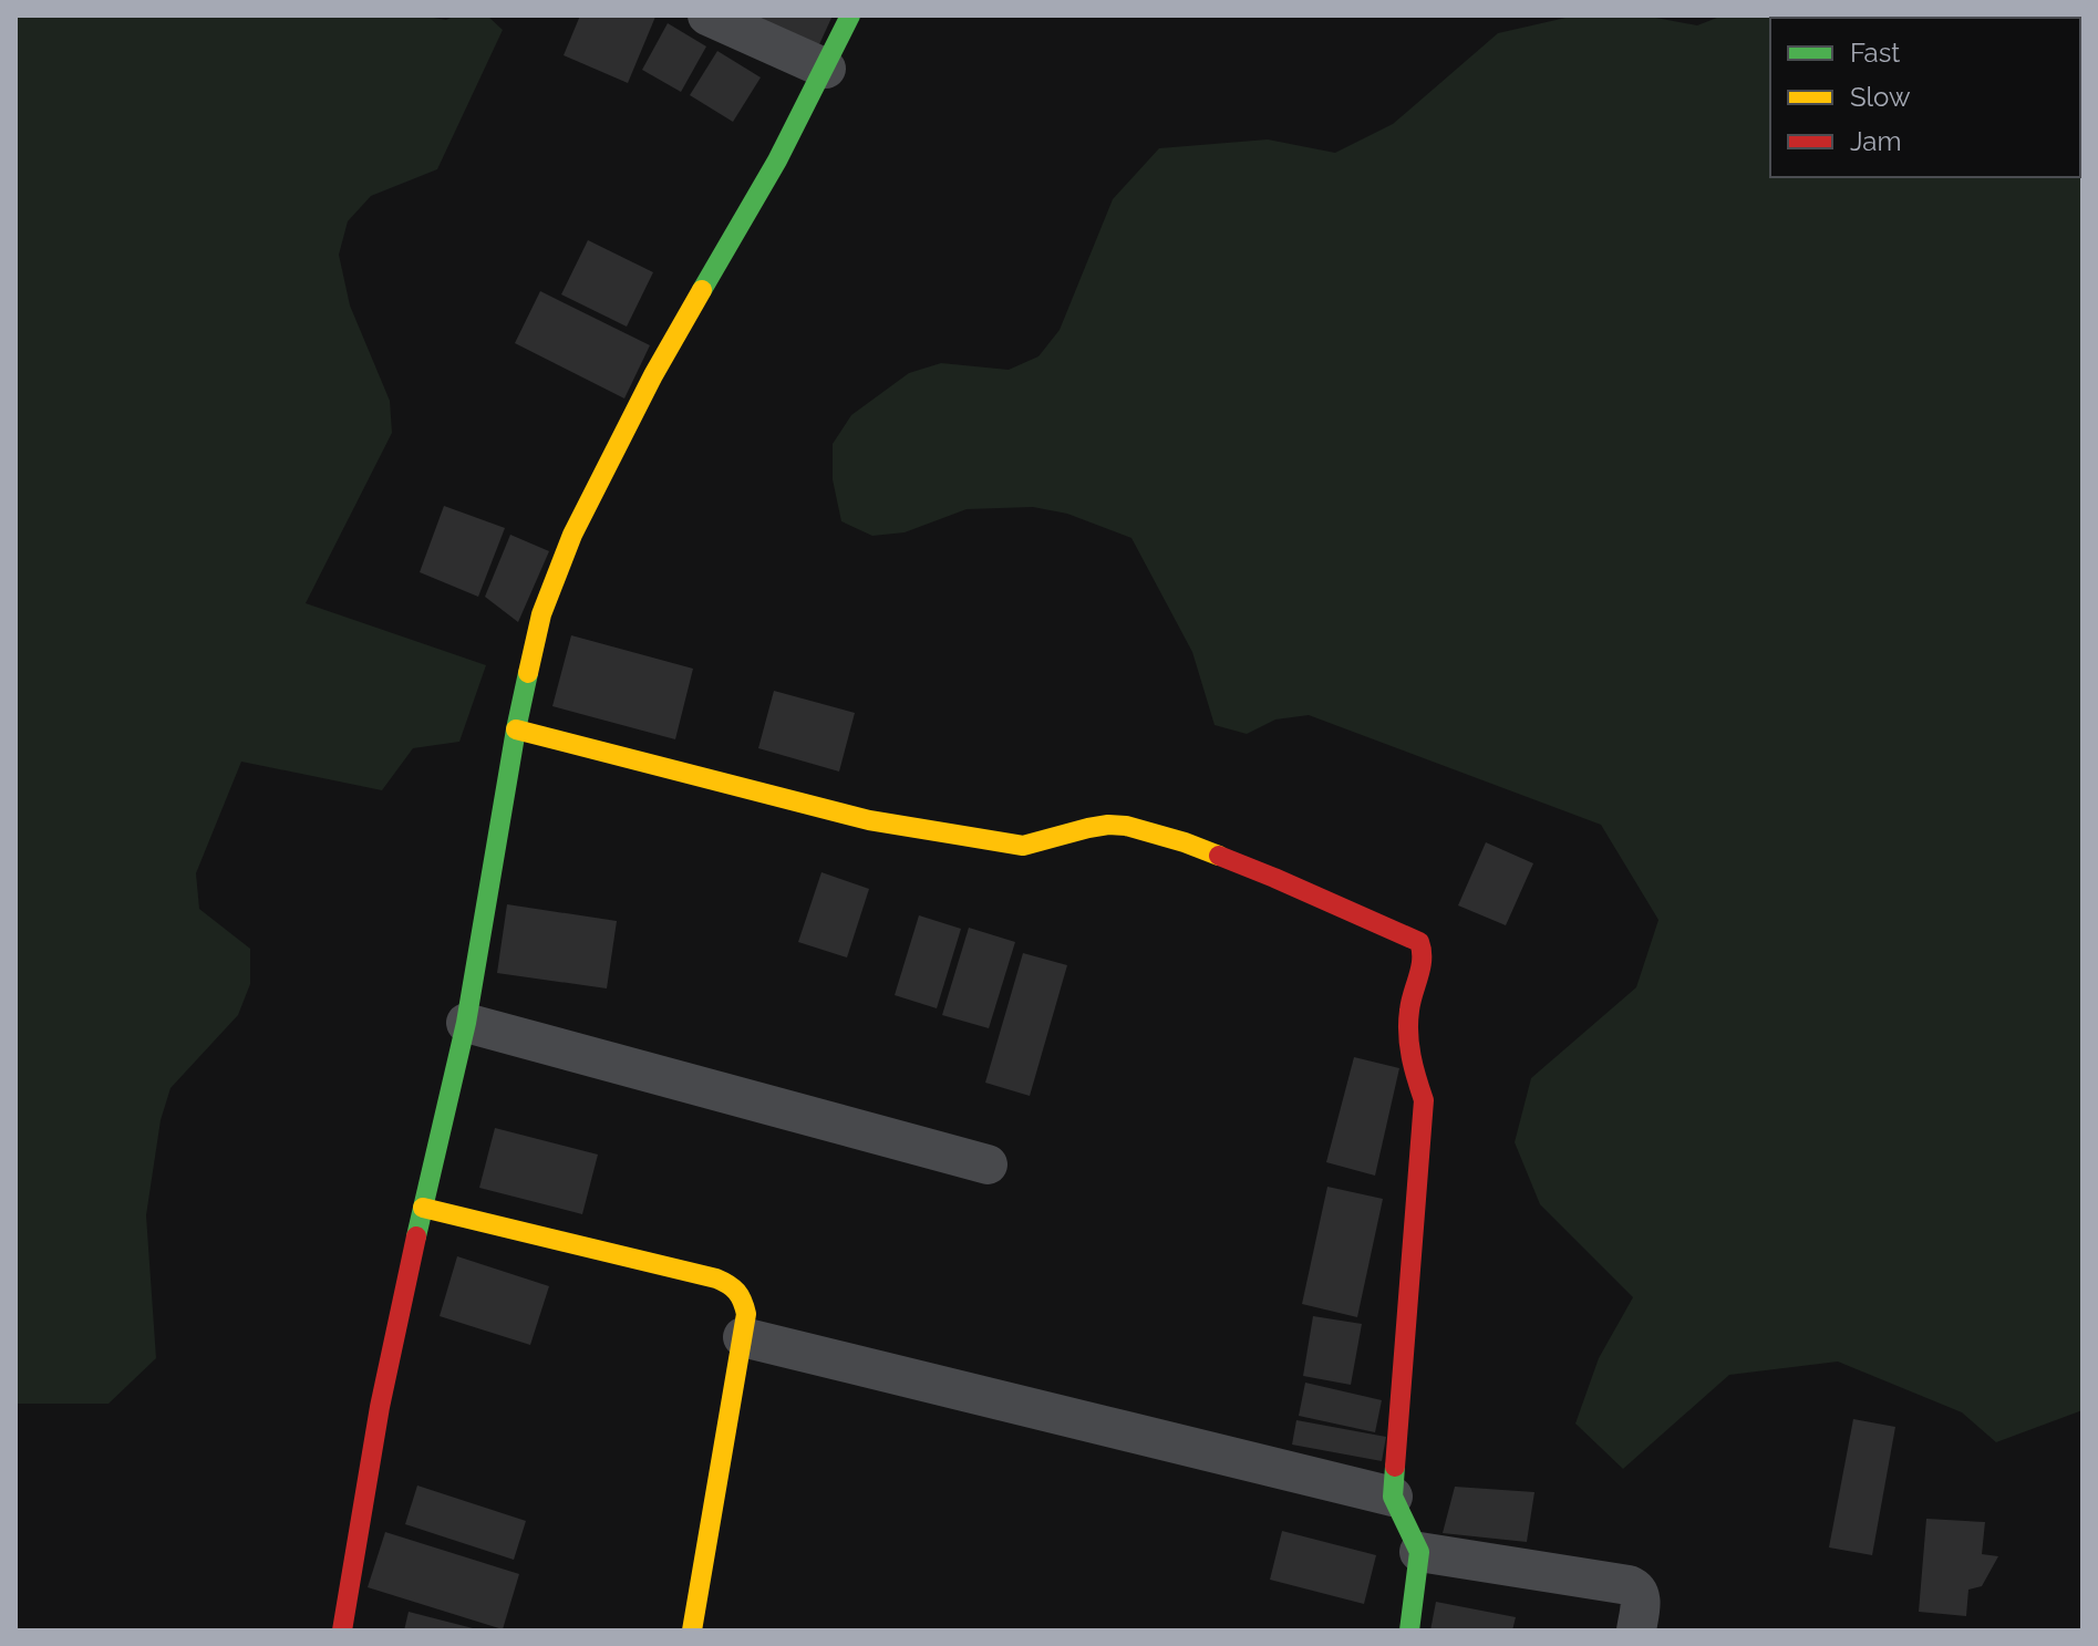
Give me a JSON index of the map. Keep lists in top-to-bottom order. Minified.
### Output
{"legend":["Fast","Slow","Jam"]}
